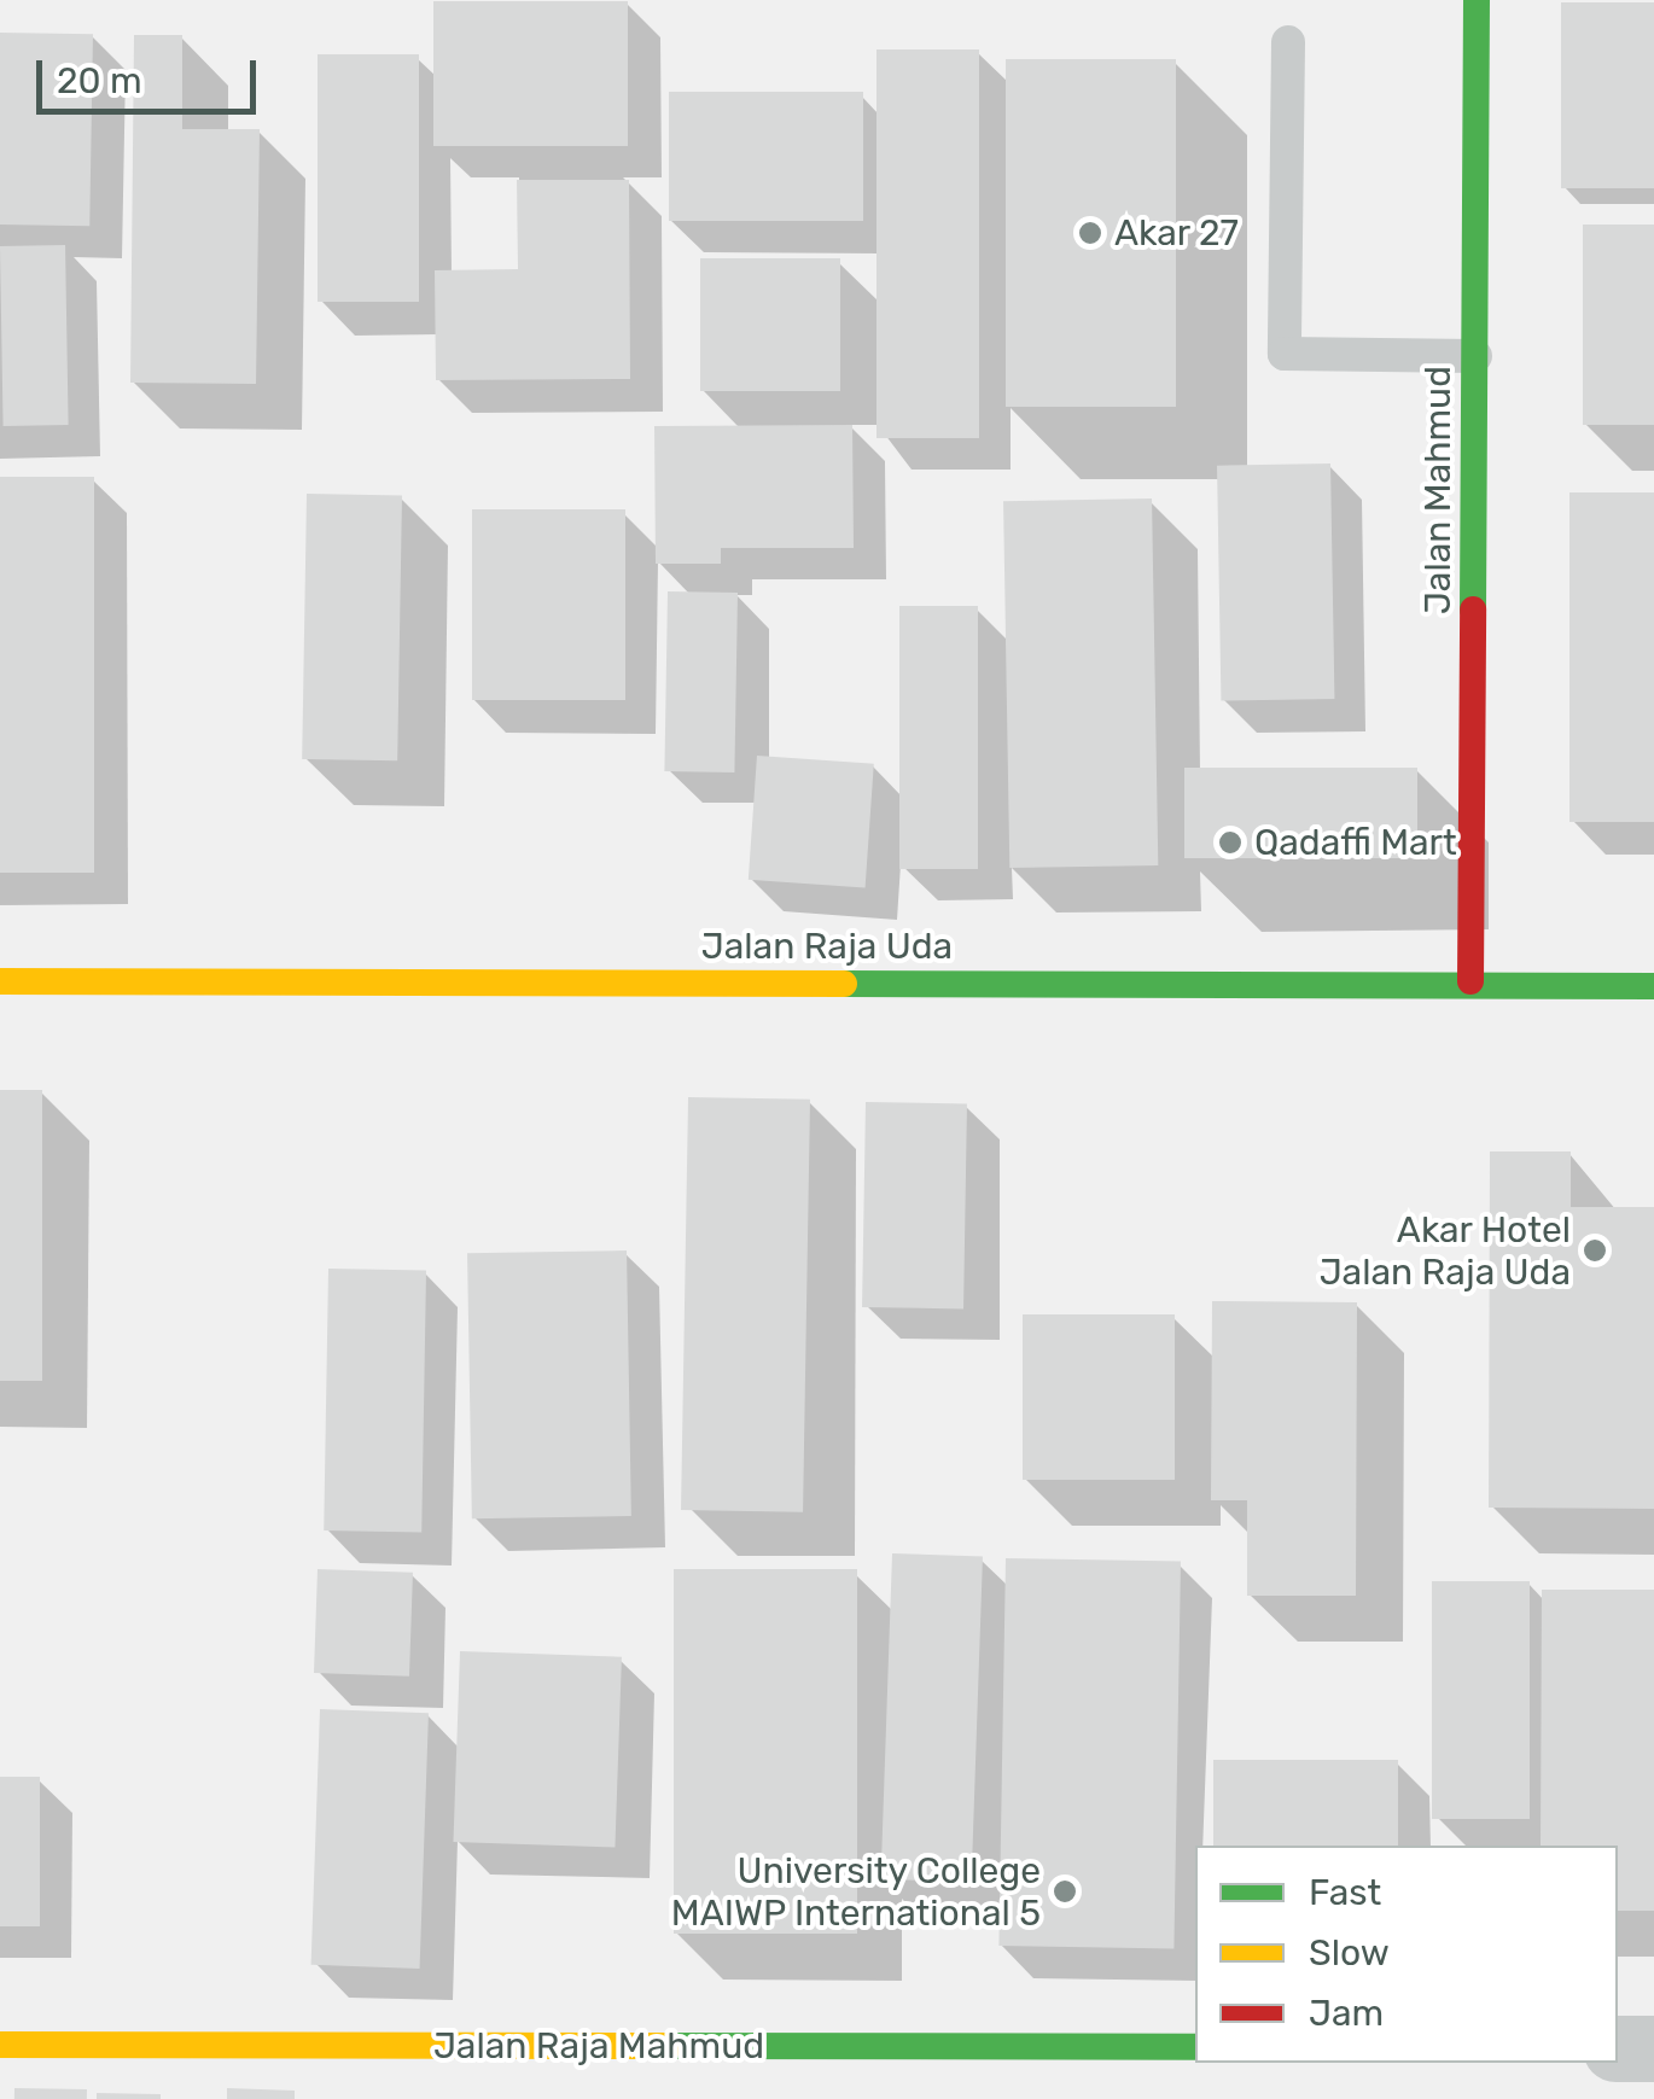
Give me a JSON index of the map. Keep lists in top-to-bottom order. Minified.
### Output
{"streets":{"street":["Jalan Mahmud","Jalan Raja Uda","Jalan Raja Mahmud"]},"crossings":[["Jalan Mahmud","Jalan Raja Uda"]],"places":["Akar 27","Qadaffi Mart","Akar Hotel Jalan Raja Uda","University College MAIWP International 5"],"legend":["Fast","Slow","Jam"],"scale_bar":"20 m"}
